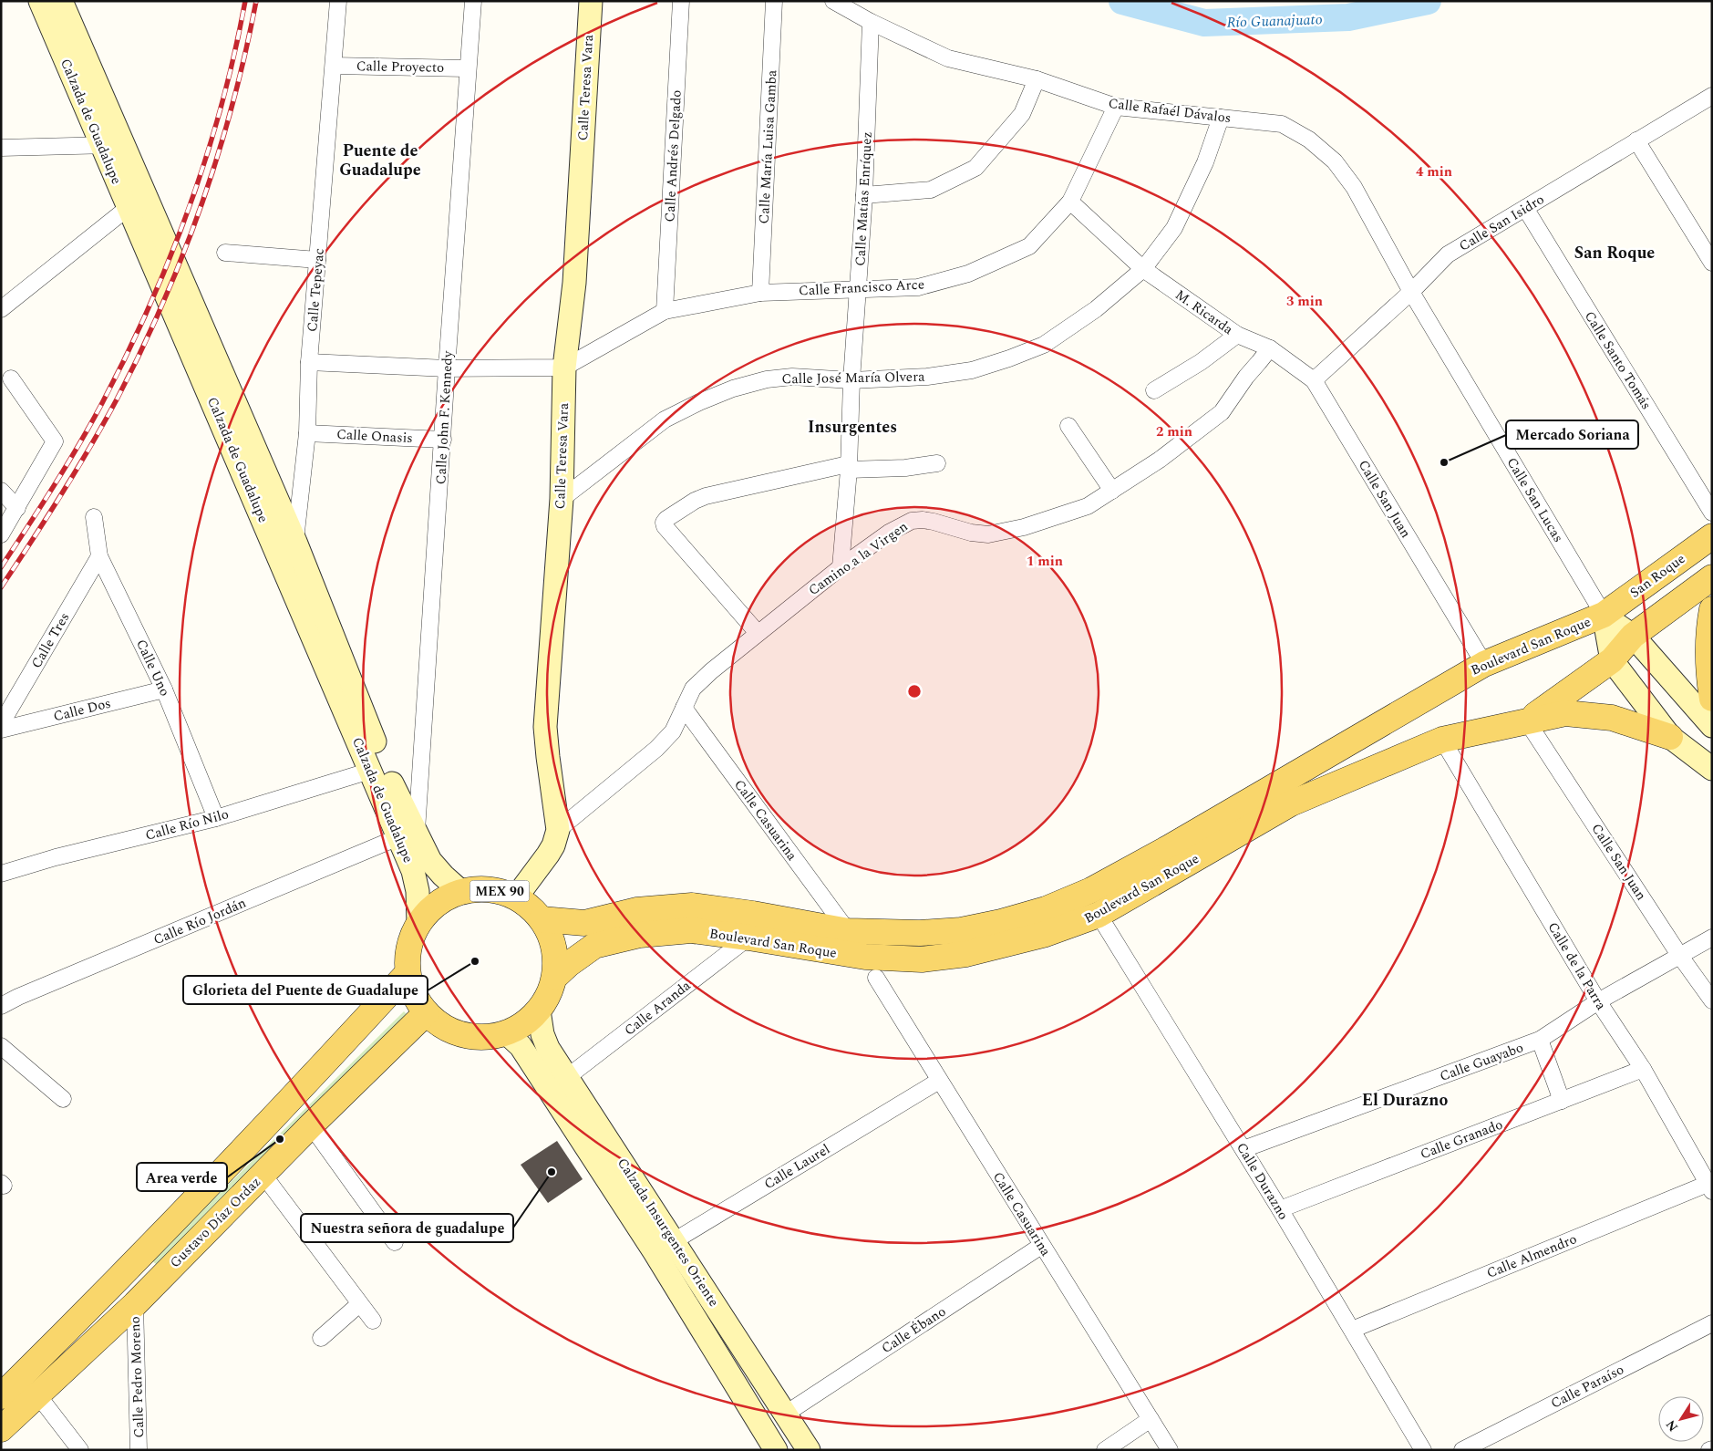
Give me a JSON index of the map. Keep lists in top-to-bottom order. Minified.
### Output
{"streets":{"main road":["Calle Teresa Vara","Calzada de Guadalupe","San Roque","Boulevard San Roque","MEX 90","Gustavo Díaz Ordaz","Calzada Insurgentes Oriente"],"street":["Calle Proyecto","Calle Rafaél Dávalos","Calle María Luisa Gamba","Calle Andrés Delgado","Calle Matías Enríquez","Calle San Isidro","Calle Francisco Arce","Calle Tepeyac","M. Ricarda","Calle Santo Tomás","Calle José María Olvera","Calle John F. Kennedy","Calle Onasis","Calle San Juan","Calle San Lucas","Camino a la Virgen","Calle Tres","Calle Uno","Calle Dos","Calle Casuarina","Calle Río Nilo","Calle Río Jordán","Calle de la Parra","Calle Aranda","Calle Guayabo","Calle Granado","Calle Laurel","Calle Durazno","Calle Almendro","Calle Ébano","Calle Pedro Moreno","Calle Paraíso"]},"crossings":[["Calle Proyecto","Calle Tepeyac"],["Calle Proyecto","Calle John F. Kennedy"],["Calle Teresa Vara","Calzada de Guadalupe"],["Calle Teresa Vara","Calle Francisco Arce"],["Calle Teresa Vara","Calle José María Olvera"],["Calle Teresa Vara","Camino a la Virgen"],["Calle Teresa Vara","Boulevard San Roque"],["Calle Teresa Vara","MEX 90"],["Calle Teresa Vara","Gustavo Díaz Ordaz"],["Calle Teresa Vara","Calzada Insurgentes Oriente"],["Calle Rafaél Dávalos","Calle Matías Enríquez"],["Calle Rafaél Dávalos","Calle San Isidro"],["Calle Rafaél Dávalos","Calle Francisco Arce"],["Calle Rafaél Dávalos","Calle José María Olvera"],["Calle Rafaél Dávalos","Calle San Lucas"],["Calzada de Guadalupe","Calle Tepeyac"],["Calzada de Guadalupe","Calle John F. Kennedy"],["Calzada de Guadalupe","Boulevard San Roque"],["Calzada de Guadalupe","Calle Río Nilo"],["Calzada de Guadalupe","MEX 90"],["Calzada de Guadalupe","Calle Río Jordán"],["Calzada de Guadalupe","Gustavo Díaz Ordaz"],["Calzada de Guadalupe","Calzada Insurgentes Oriente"],["Calle María Luisa Gamba","Calle Francisco Arce"],["Calle Andrés Delgado","Calle Francisco Arce"],["Calle Matías Enríquez","Calle Francisco Arce"],["Calle Matías Enríquez","Calle José María Olvera"],["Calle Matías Enríquez","Camino a la Virgen"],["Calle San Isidro","Calle Santo Tomás"],["Calle San Isidro","Calle San Juan"],["Calle San Isidro","Calle San Lucas"],["Calle Francisco Arce","M. Ricarda"],["Calle Tepeyac","Calle Onasis"],["M. Ricarda","Calle José María Olvera"],["M. Ricarda","Calle San Juan"],["M. Ricarda","Camino a la Virgen"],["Calle John F. Kennedy","Calle Onasis"],["Calle John F. Kennedy","Calle Río Jordán"],["Calle San Juan","Camino a la Virgen"],["Calle San Juan","Boulevard San Roque"],["Calle San Juan","Calle Guayabo"],["Calle San Lucas","San Roque"],["Calle San Lucas","Boulevard San Roque"],["Camino a la Virgen","Calle Casuarina"],["San Roque","Boulevard San Roque"],["Calle Tres","Calle Uno"],["Boulevard San Roque","Calle Casuarina"],["Boulevard San Roque","MEX 90"],["Boulevard San Roque","Calle de la Parra"],["Boulevard San Roque","Calle Aranda"],["Boulevard San Roque","Calle Durazno"],["Boulevard San Roque","Gustavo Díaz Ordaz"],["Boulevard San Roque","Calzada Insurgentes Oriente"],["Calle Uno","Calle Dos"],["Calle Uno","Calle Río Nilo"],["Calle Casuarina","Calle Laurel"],["Calle Casuarina","Calle Ébano"],["MEX 90","Gustavo Díaz Ordaz"],["MEX 90","Calzada Insurgentes Oriente"],["Calle de la Parra","Calle Guayabo"],["Calle de la Parra","Calle Granado"],["Calle de la Parra","Calle Almendro"],["Calle Aranda","Calzada Insurgentes Oriente"],["Calle Guayabo","Calle Granado"],["Calle Guayabo","Calle Durazno"],["Calle Granado","Calle Durazno"],["Calle Laurel","Calzada Insurgentes Oriente"],["Calle Durazno","Calle Almendro"],["Gustavo Díaz Ordaz","Calzada Insurgentes Oriente"],["Gustavo Díaz Ordaz","Calle Pedro Moreno"],["Calzada Insurgentes Oriente","Calle Ébano"]],"districts":["Puente de Guadalupe","San Roque","Insurgentes","El Durazno"],"water":["Río Guanajuato"],"places":["Mercado Soriana","Glorieta del Puente de Guadalupe","Area verde","Nuestra señora de guadalupe"],"north":"bottom left","rings":["4 min","3 min","2 min","1 min"]}
